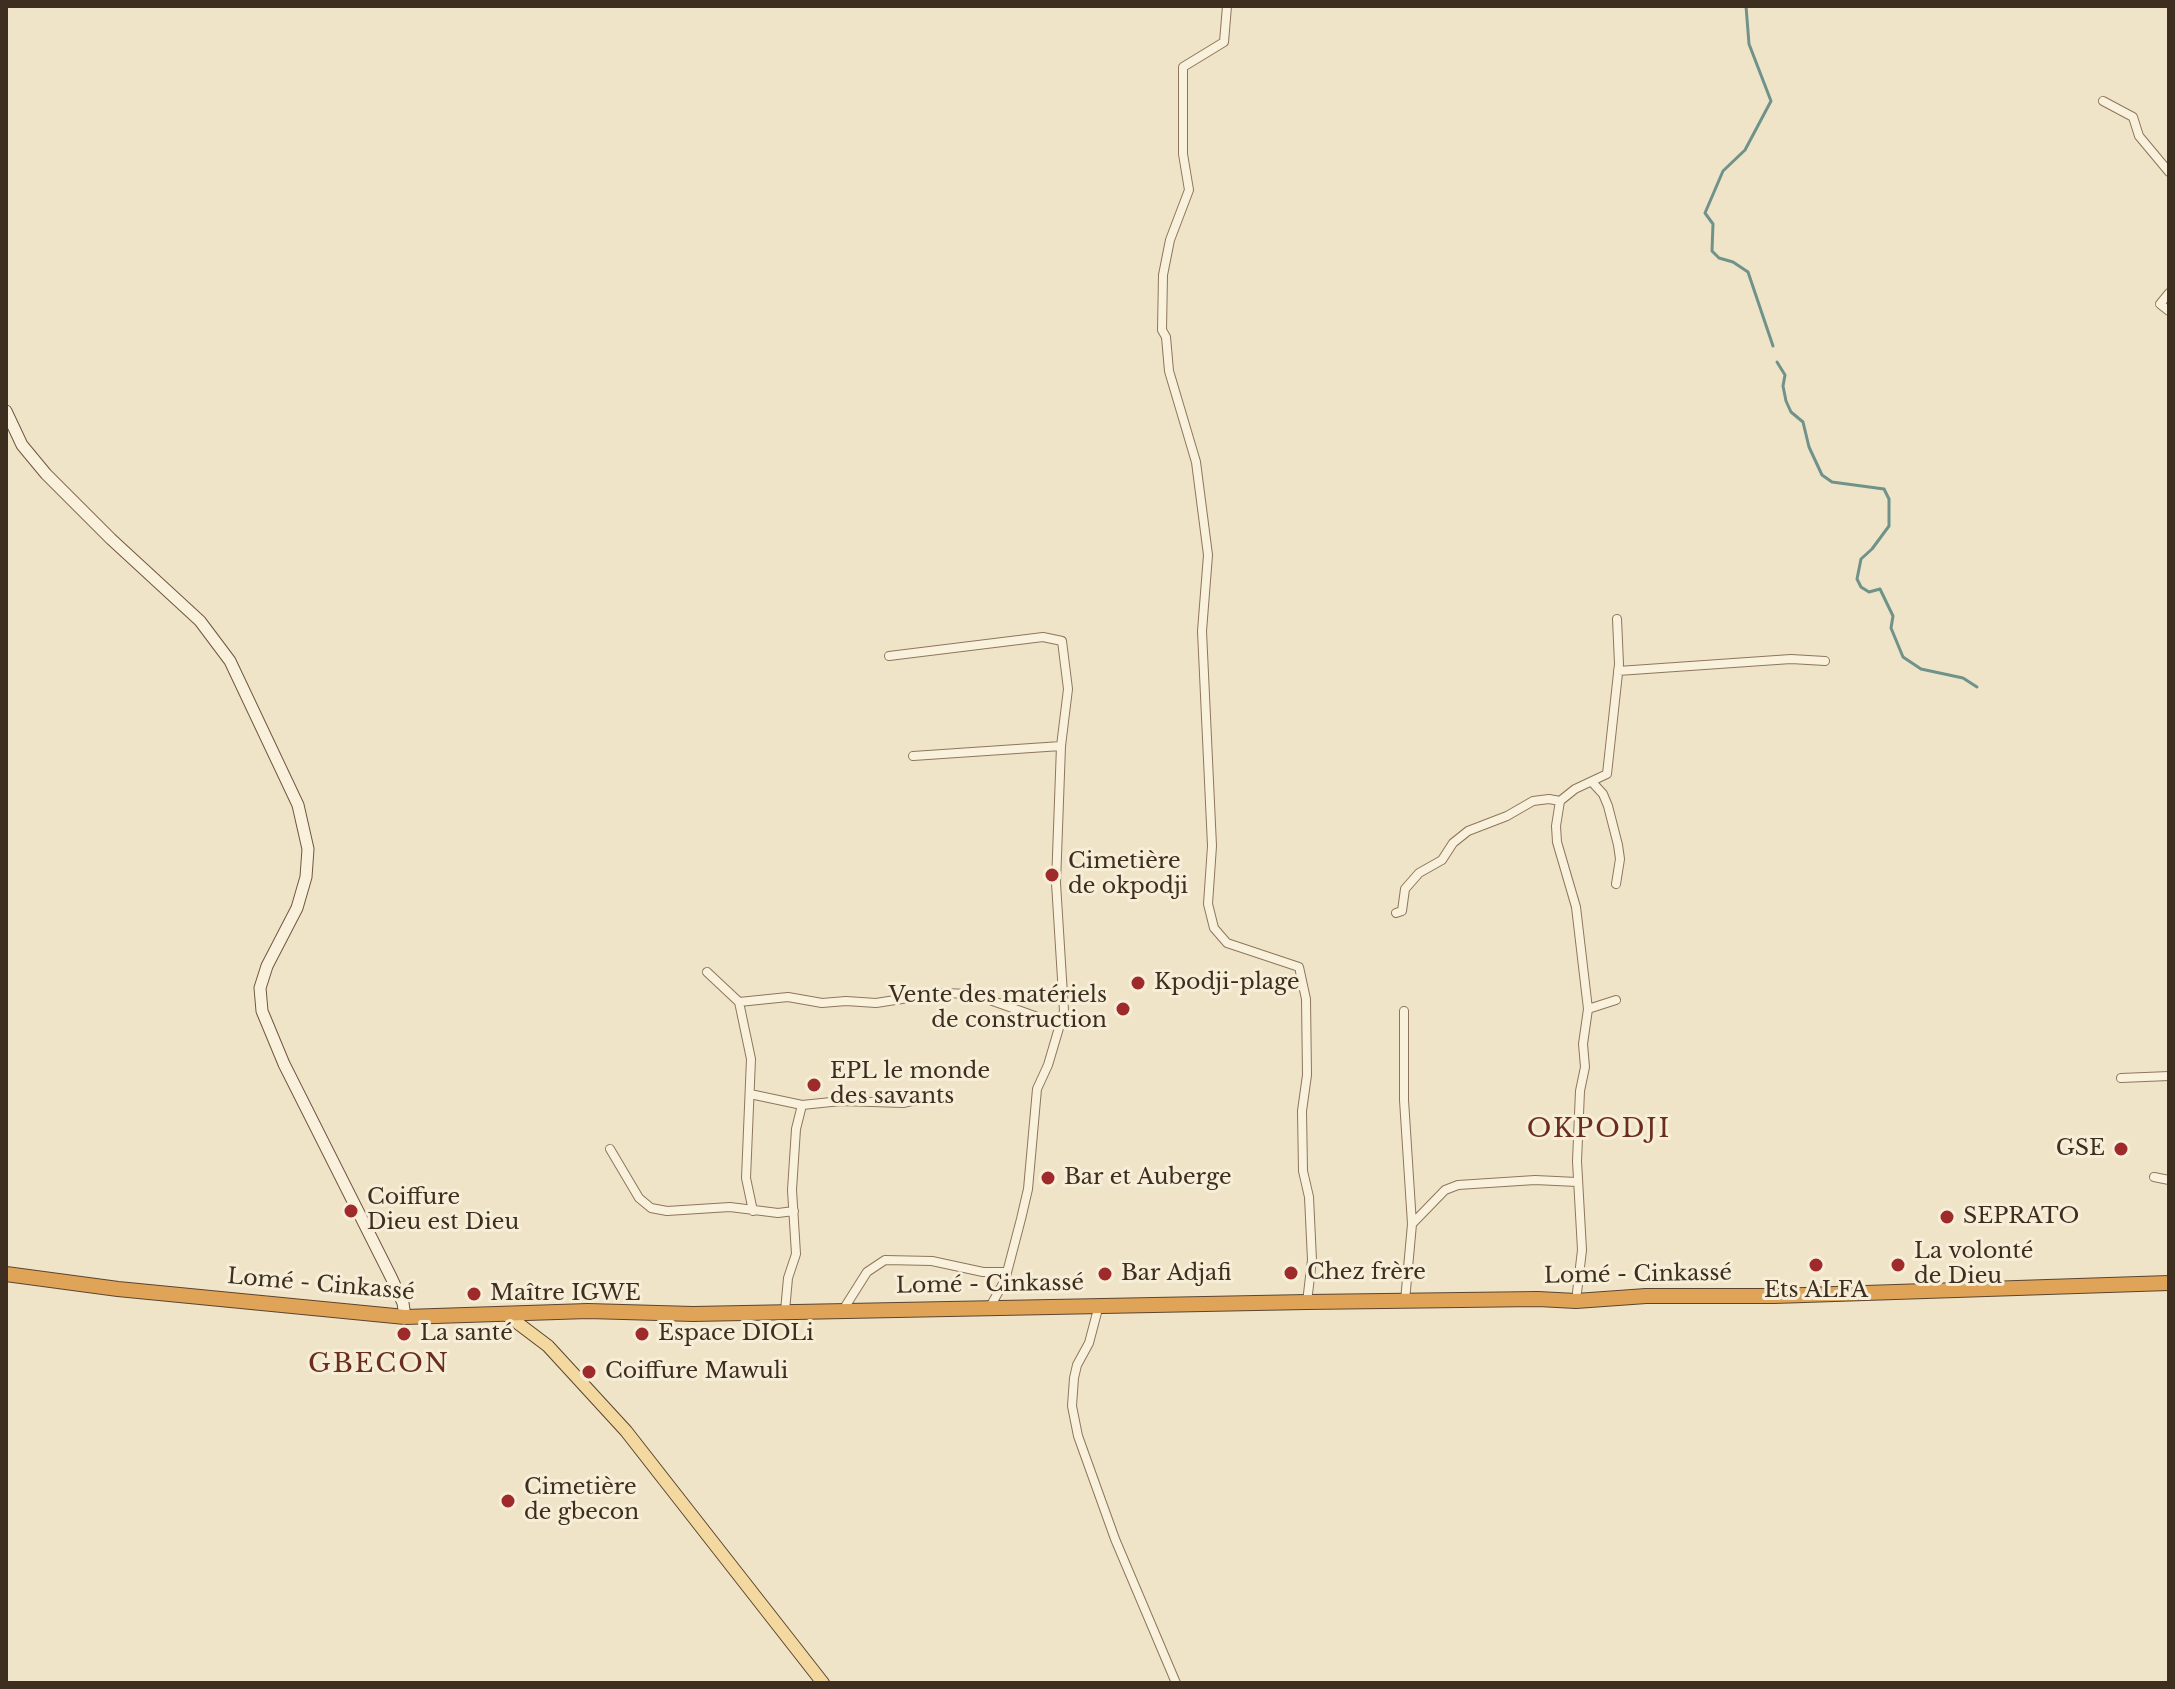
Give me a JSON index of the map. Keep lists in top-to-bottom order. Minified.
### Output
{"streets":{"highway":["Lomé - Cinkassé"]},"districts":["OKPODJI","GBECON"],"places":["Cimetière de okpodji","Kpodji-plage","Vente des matériels de construction","EPL le monde des savants","GSE","Bar et Auberge","Coiffure Dieu est Dieu","SEPRATO","Ets ALFA","La volonté de Dieu","Chez frère","Bar Adjafi","Maître IGWE","La santé","Espace DIOLi","Coiffure Mawuli","Cimetière de gbecon"]}
